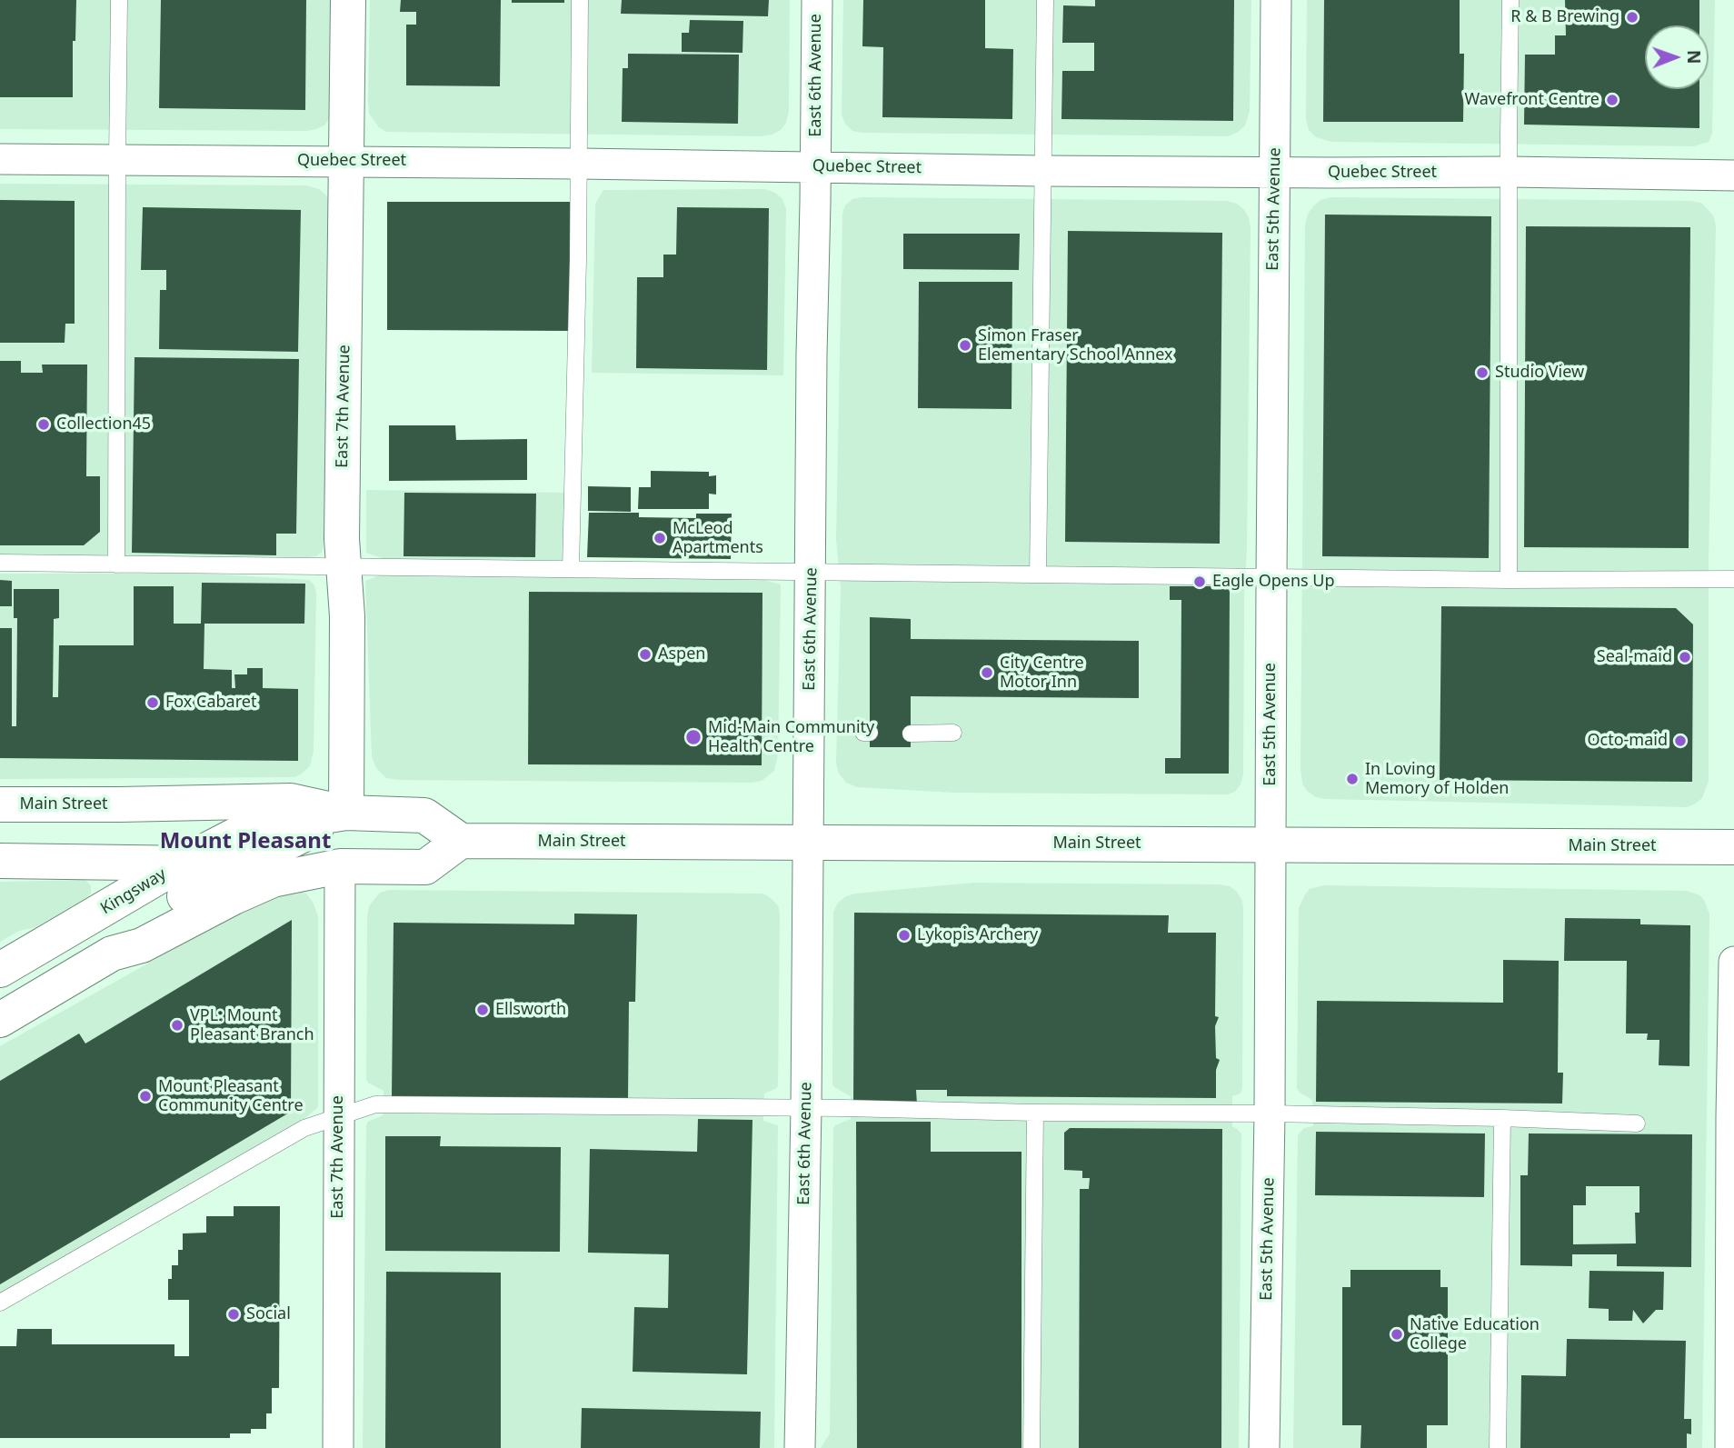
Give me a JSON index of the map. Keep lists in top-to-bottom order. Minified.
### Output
{"streets":{"main road":["East 7th Avenue","Main Street","Kingsway"],"street":["East 6th Avenue","Quebec Street","East 5th Avenue"]},"crossings":[["East 6th Avenue","Quebec Street"],["East 6th Avenue","Main Street"],["Quebec Street","East 5th Avenue"],["Quebec Street","East 7th Avenue"],["East 5th Avenue","Main Street"],["East 7th Avenue","Main Street"],["East 7th Avenue","Kingsway"],["Main Street","Kingsway"]],"districts":["Mount Pleasant"],"places":["R & B Brewing","Wavefront Centre","Simon Fraser Elementary School Annex","Studio View","Collection45","McLeod Apartments","Eagle Opens Up","Aspen","Seal-maid","City Centre Motor Inn","Fox Cabaret","Mid-Main Community Health Centre","Octo-maid","In Loving Memory of Holden","Lykopis Archery","Ellsworth","VPL: Mount Pleasant Branch","Mount Pleasant Community Centre","Social","Native Education College"],"north":"right"}
